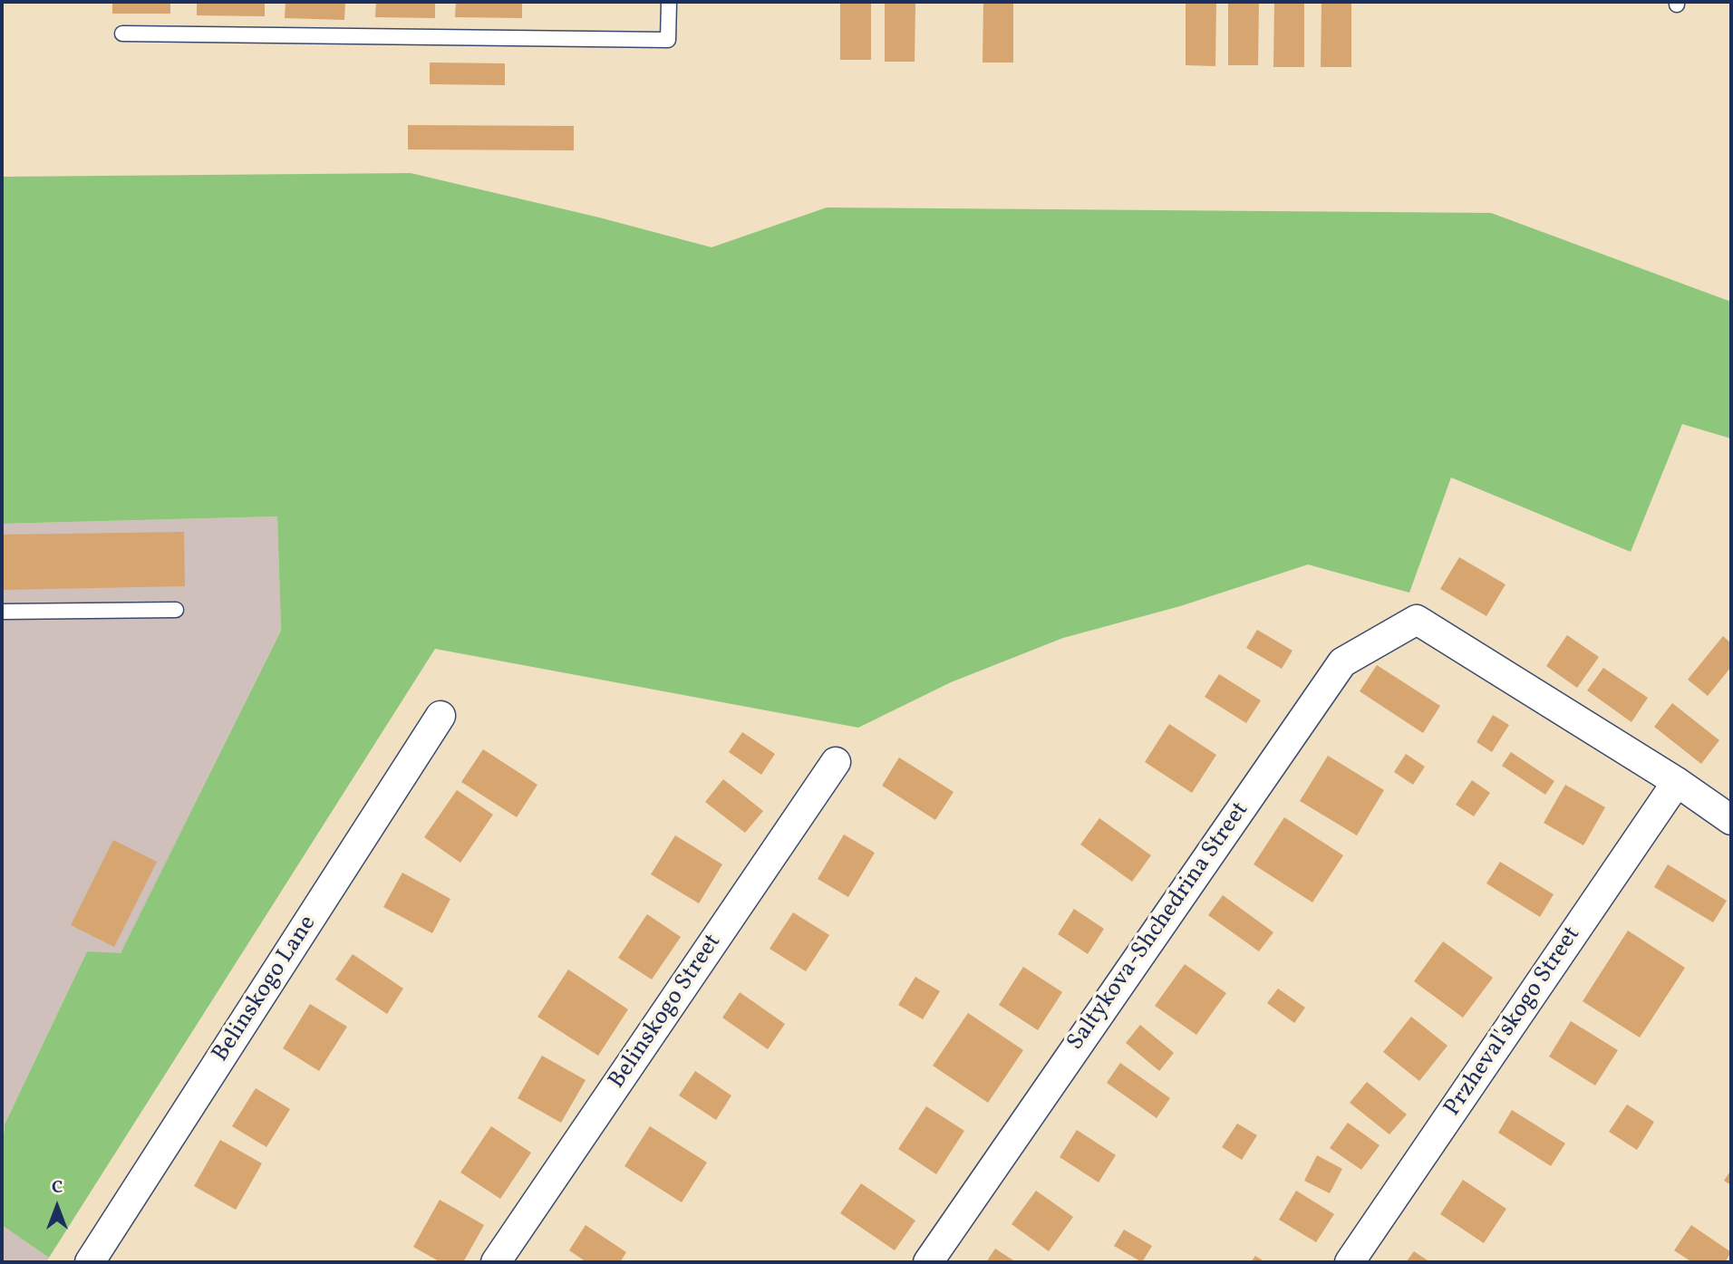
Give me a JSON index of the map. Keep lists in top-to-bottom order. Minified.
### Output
{"streets":{"street":["Saltykova-Shchedrina Street","Belinskogo Lane","Belinskogo Street","Przheval'skogo Street"]},"crossings":[["Saltykova-Shchedrina Street","Przheval'skogo Street"]],"north":"top"}
